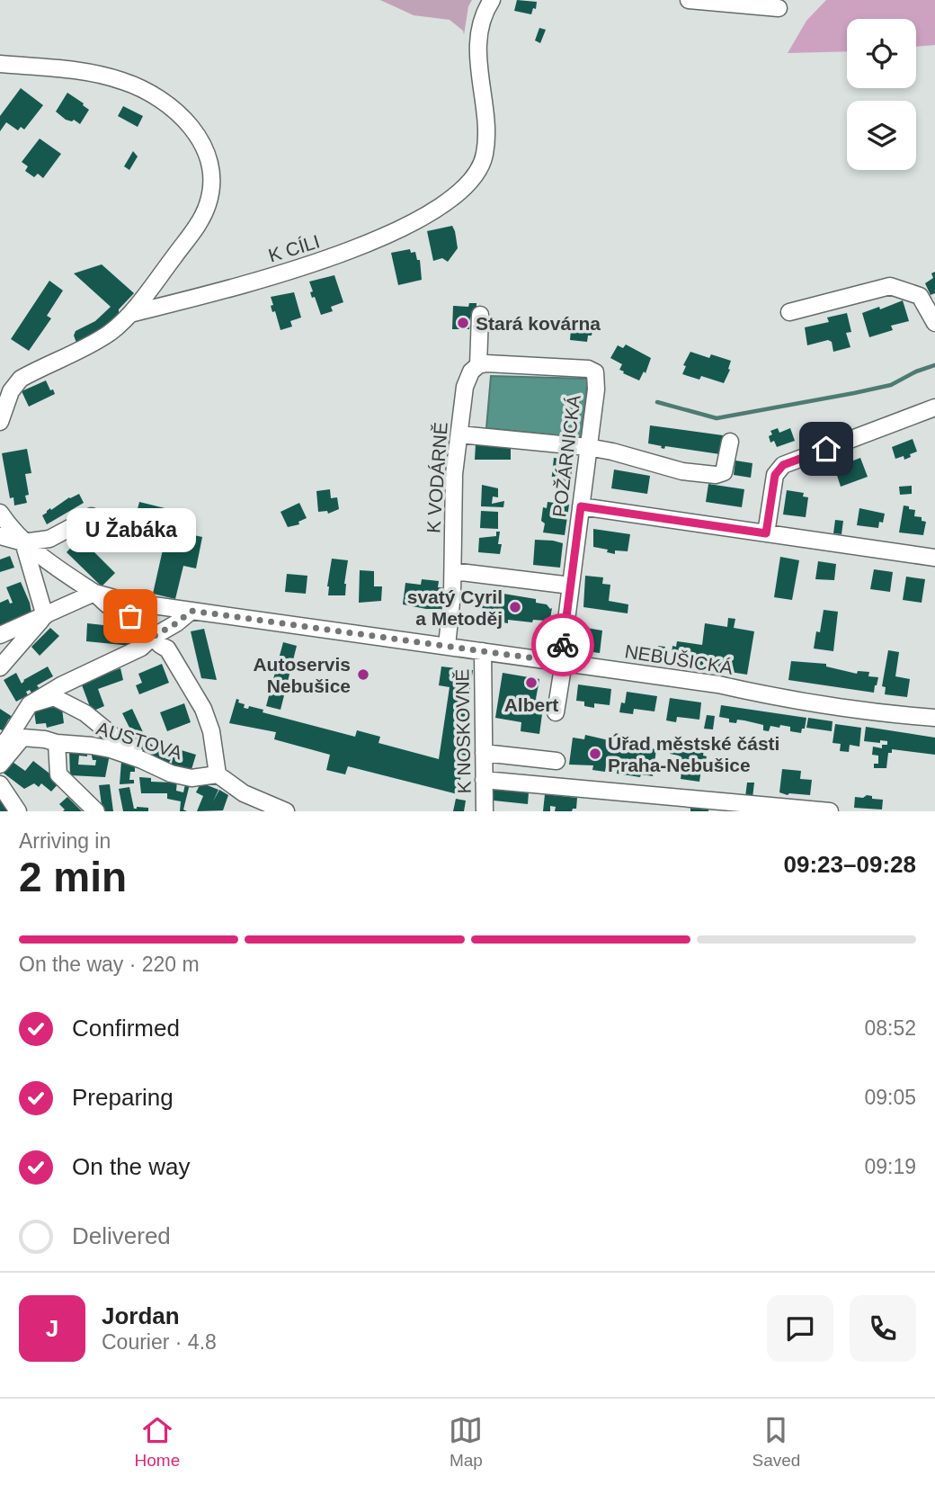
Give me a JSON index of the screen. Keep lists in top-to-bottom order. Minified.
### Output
{"streets":{"street":["K CÍLI","POŽÁRNICKÁ","K VODÁRNĚ","NEBUŠICKÁ","K NOSKOVNĚ","AUSTOVA"]},"crossings":[["POŽÁRNICKÁ","K VODÁRNĚ"],["POŽÁRNICKÁ","NEBUŠICKÁ"],["K VODÁRNĚ","NEBUŠICKÁ"],["NEBUŠICKÁ","K NOSKOVNĚ"]],"places":["Stará kovárna","svatý Cyril a Metoděj","U Žabáka","Autoservis Nebušice","Albert","Úřad městské části Praha-Nebušice"],"page":{"bubble":"U Žabáka","heading":["2 min","Arriving in","09:23–09:28"],"panel":["Jordan","Courier · 4.8"],"bar":"On the way · 220 m","list":[["Confirmed","08:52"],["Preparing","09:05"],["On the way","09:19"],"Delivered"],"round":"J","tabs":["Home","Map","Saved"]}}
